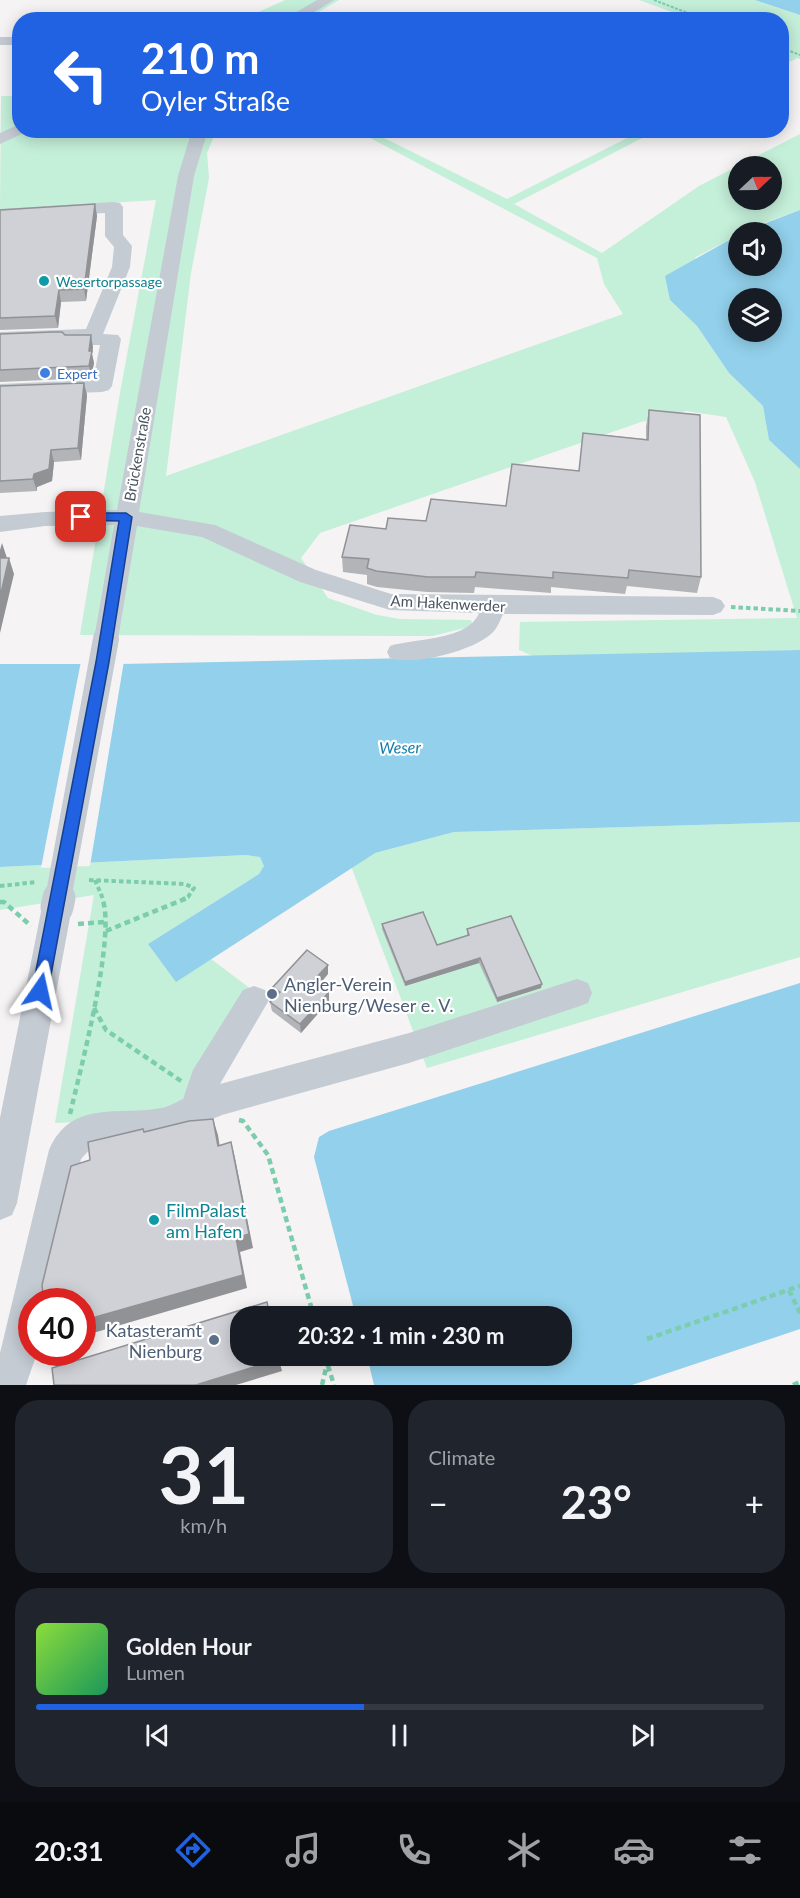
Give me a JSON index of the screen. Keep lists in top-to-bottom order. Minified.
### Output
{"streets":{"street":["Brückenstraße","Am Hakenwerder"]},"crossings":[["Brückenstraße","Am Hakenwerder"]],"water":["Weser"],"places":["Wesertorpassage","Expert","Angler-Verein Nienburg/Weser e. V.","FilmPalast am Hafen","Katasteramt Nienburg"],"north":"right","page":{"turn":["210 m","Oyler Straße"],"limit":"40","trip":"20:32 · 1 min · 230 m","tile":[["31","km/h"],"Climate"],"heat":["−","23°","+"],"song":["Golden Hour","Lumen"],"tabs":"20:31"}}
